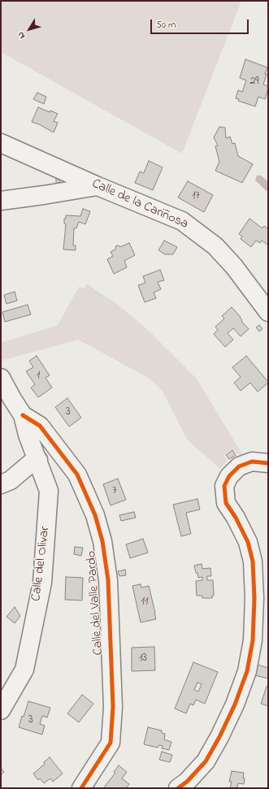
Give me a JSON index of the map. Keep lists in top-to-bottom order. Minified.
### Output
{"streets":{"street":["Calle de la Cariñosa","Calle del Olivar","Calle del Valle Pardo"]},"crossings":[["Calle del Olivar","Calle del Valle Pardo"]],"house_numbers":["29","17","1","3","7","11","13","3"],"scale_bar":"50 m","north":"bottom left"}
